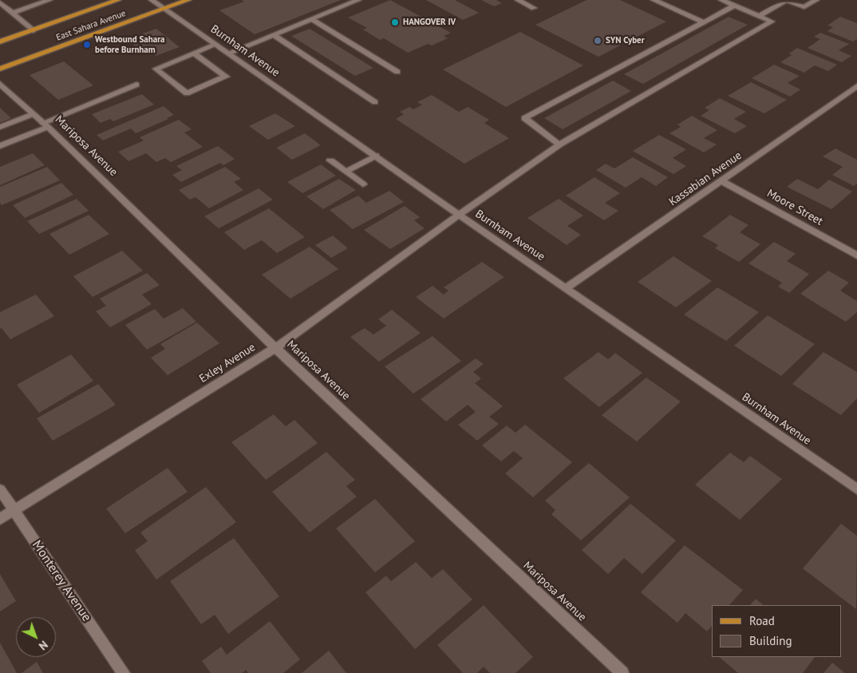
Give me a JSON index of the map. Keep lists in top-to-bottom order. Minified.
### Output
{"streets":{"main road":["East Sahara Avenue"],"street":["Burnham Avenue","Mariposa Avenue","Kassabian Avenue","Moore Street","Exley Avenue","Monterey Avenue"]},"crossings":[["East Sahara Avenue","Burnham Avenue"],["Burnham Avenue","Kassabian Avenue"],["Burnham Avenue","Exley Avenue"],["Mariposa Avenue","Exley Avenue"],["Kassabian Avenue","Moore Street"],["Exley Avenue","Monterey Avenue"]],"places":["HANGOVER IV","SYN Cyber","Westbound Sahara before Burnham"],"legend":["Road","Building"],"north":"bottom right"}
